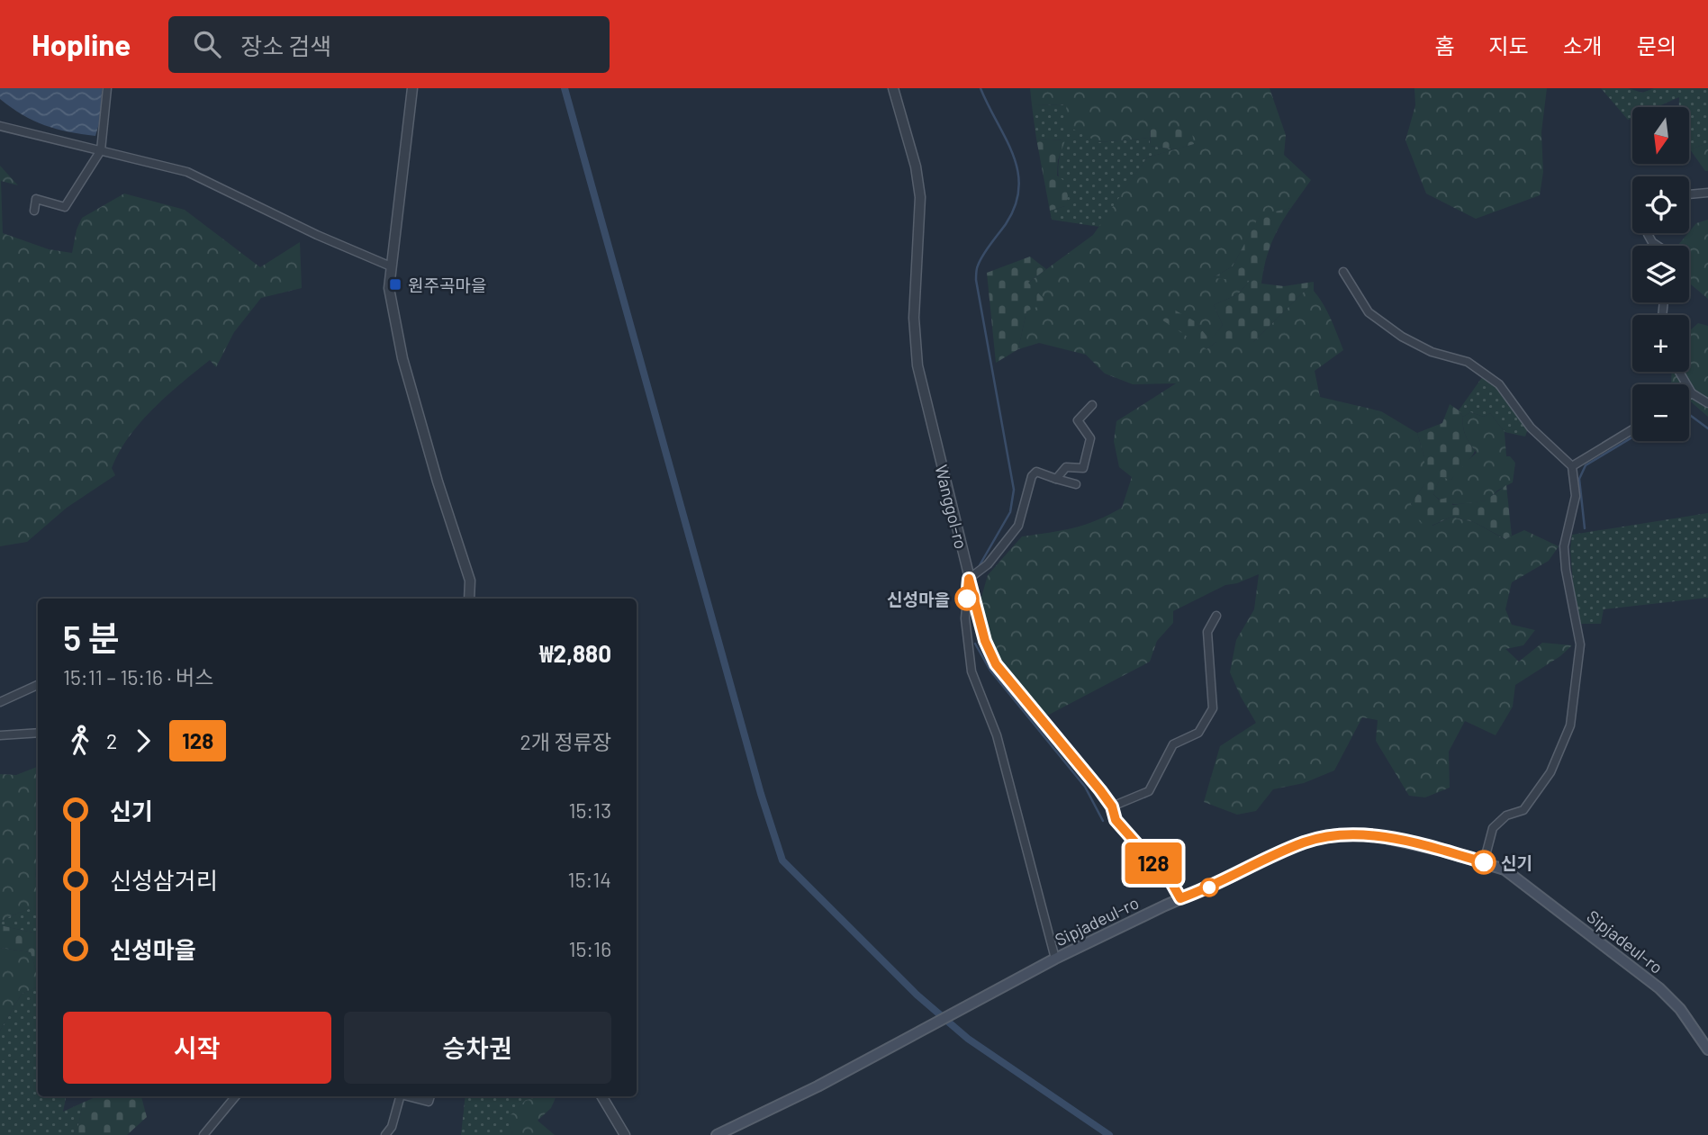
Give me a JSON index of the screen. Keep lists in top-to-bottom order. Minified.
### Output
{"streets":{"main road":["Sipjadeul-ro"],"street":["Wanggol-ro"]},"crossings":[["Wanggol-ro","Sipjadeul-ro"]],"places":{"transit":["원주곡마을"],"other":["신성마을","신기"]},"lines":["bus line 128"],"north":"bottom","page":{"header":"Hopline","search":"장소 검색","nav":["홈","지도","소개","문의"],"on_map":"128","map_buttons":["+","−"],"heading":["5 분","15:11 – 15:16 · 버스","₩2,880"],"legs":["2","128","2개 정류장"],"list":[{"name":"신기","value":"15:13"},{"name":"신성삼거리","value":"15:14"},{"name":"신성마을","value":"15:16"}],"buttons":["시작","승차권"]}}
